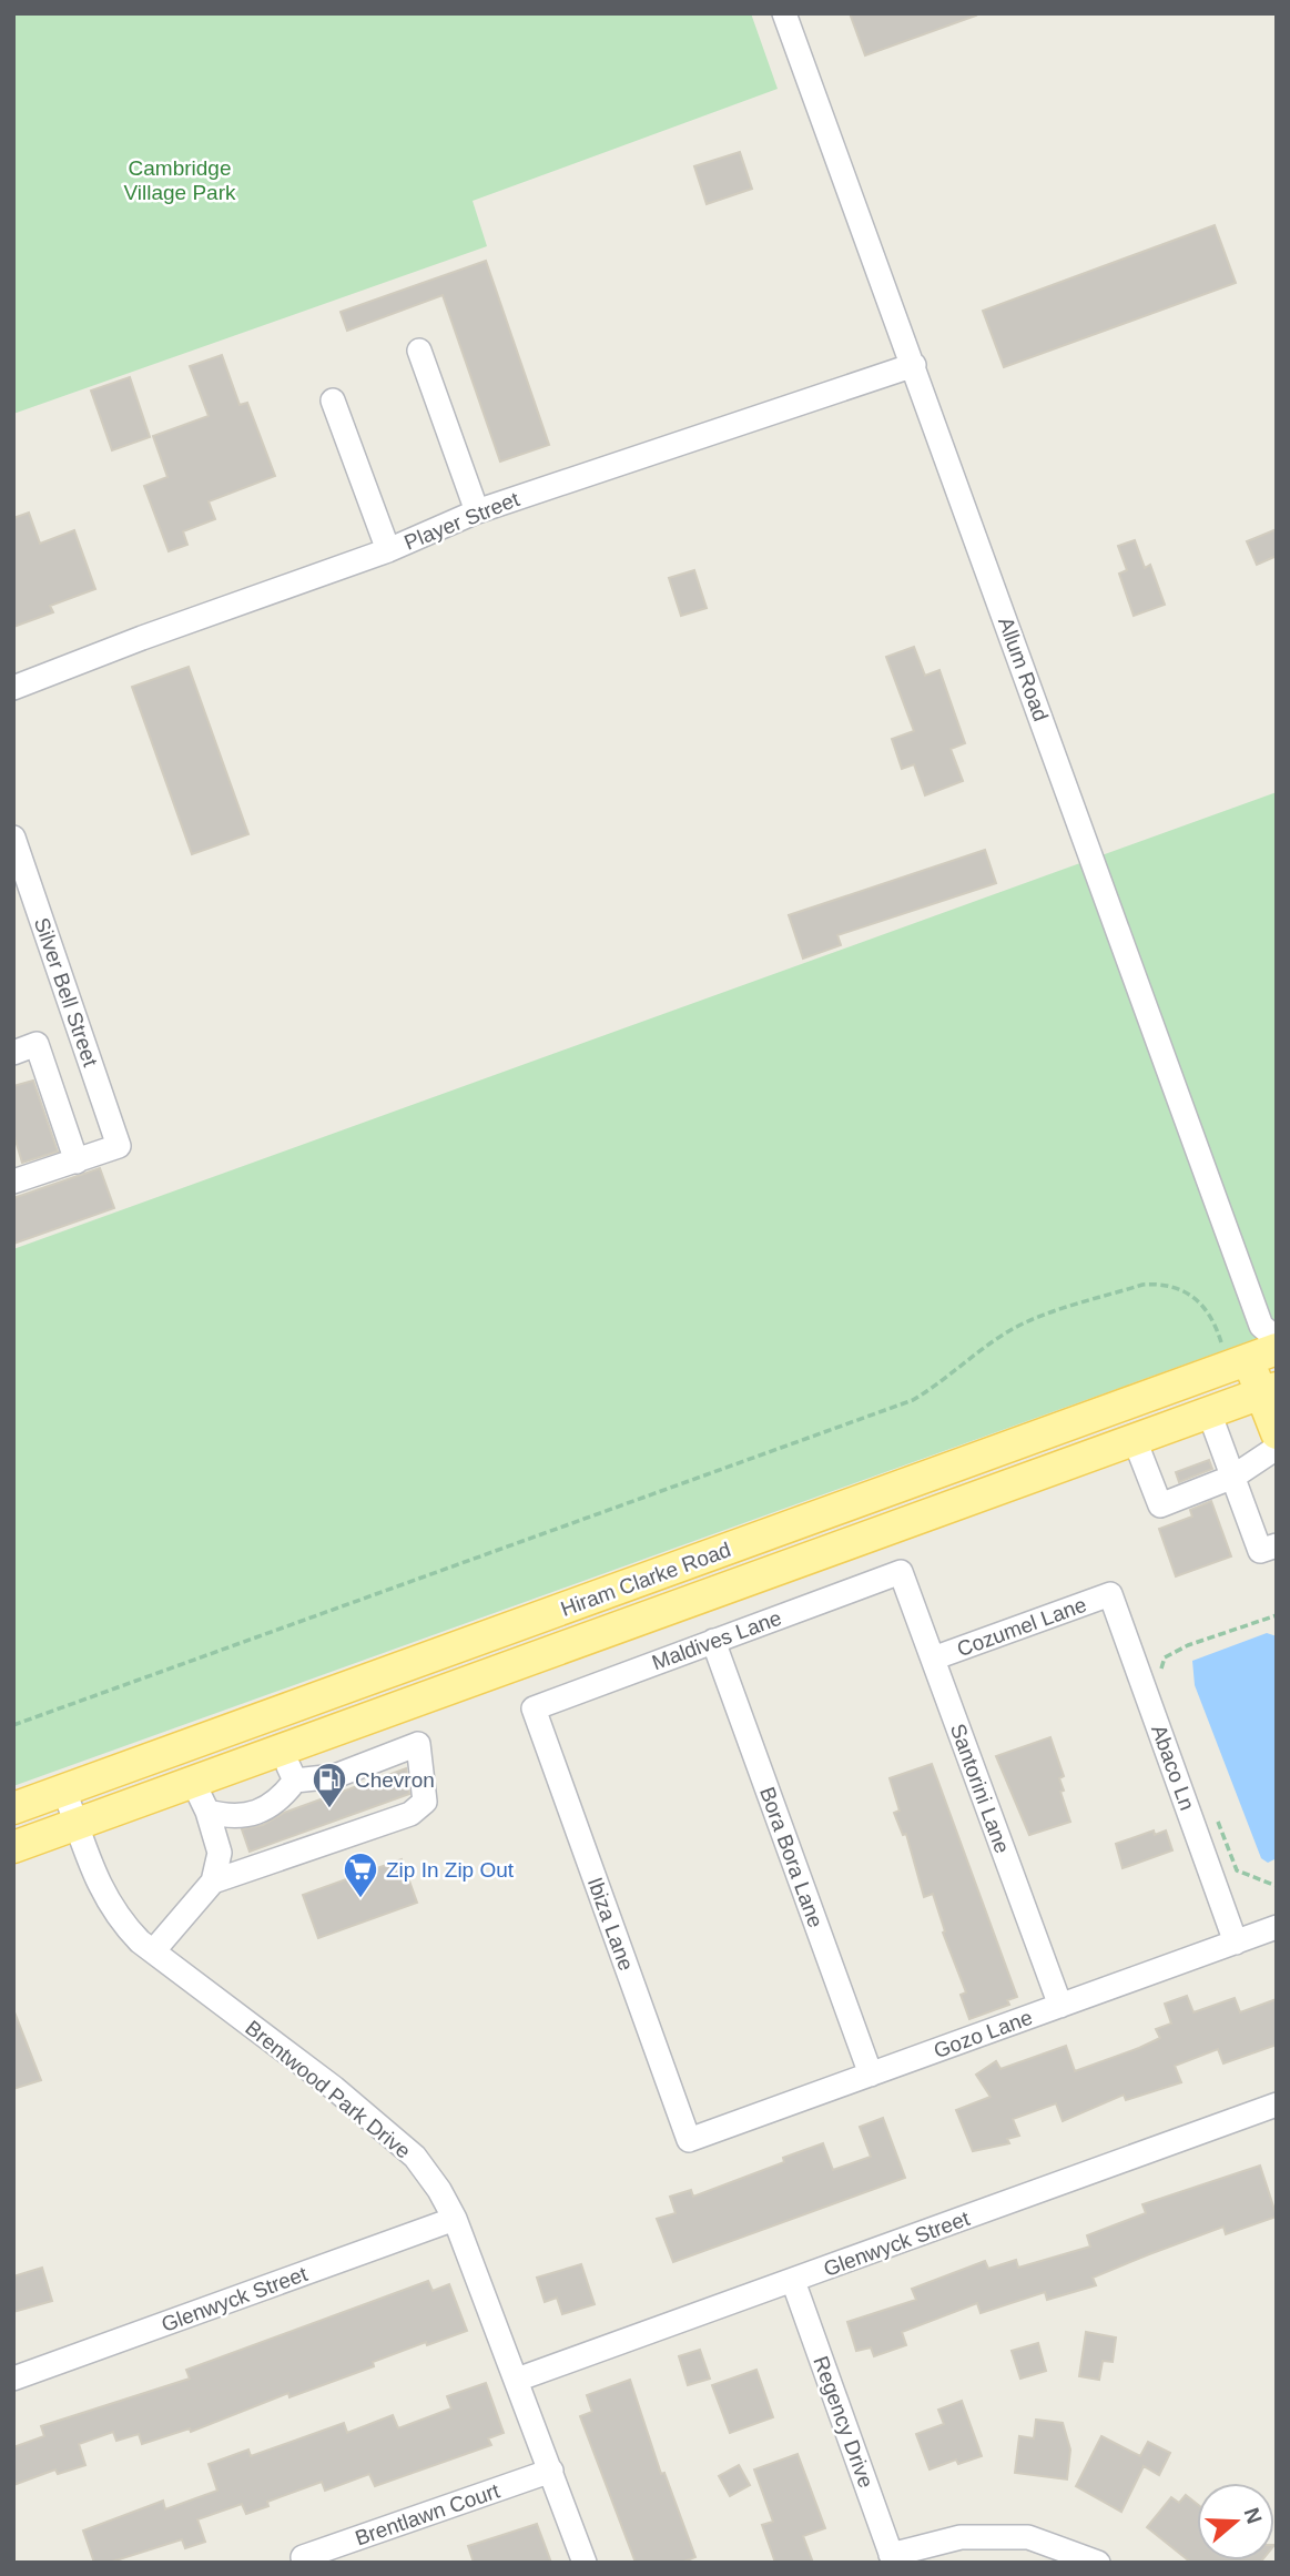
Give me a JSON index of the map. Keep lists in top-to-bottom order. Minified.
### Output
{"streets":{"main road":["Hiram Clarke Road"],"street":["Player Street","Allum Road","Silver Bell Street","Cozumel Lane","Maldives Lane","Abaco Ln","Santorini Lane","Bora Bora Lane","Ibiza Lane","Gozo Lane","Brentwood Park Drive","Glenwyck Street","Regency Drive","Brentlawn Court"]},"crossings":[["Player Street","Allum Road"],["Allum Road","Hiram Clarke Road"],["Hiram Clarke Road","Brentwood Park Drive"],["Cozumel Lane","Abaco Ln"],["Cozumel Lane","Santorini Lane"],["Maldives Lane","Santorini Lane"],["Maldives Lane","Bora Bora Lane"],["Maldives Lane","Ibiza Lane"],["Abaco Ln","Gozo Lane"],["Santorini Lane","Gozo Lane"],["Bora Bora Lane","Gozo Lane"],["Ibiza Lane","Gozo Lane"],["Brentwood Park Drive","Glenwyck Street"],["Brentwood Park Drive","Brentlawn Court"],["Glenwyck Street","Regency Drive"]],"parks":["Cambridge Village Park"],"places":{"fuel station":["Chevron"],"supermarket":["Zip In Zip Out"]},"north":"right"}
